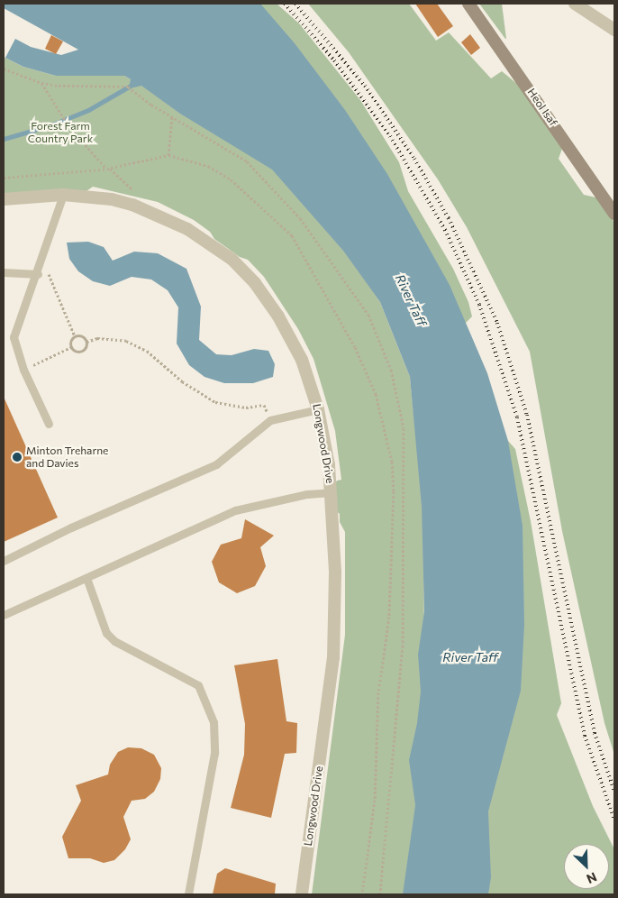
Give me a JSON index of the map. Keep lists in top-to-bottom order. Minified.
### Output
{"streets":{"main road":["Heol Isaf"],"street":["Longwood Drive"]},"water":["River Taff"],"parks":["Forest Farm Country Park"],"places":["Minton Treharne and Davies"],"north":"bottom right"}
